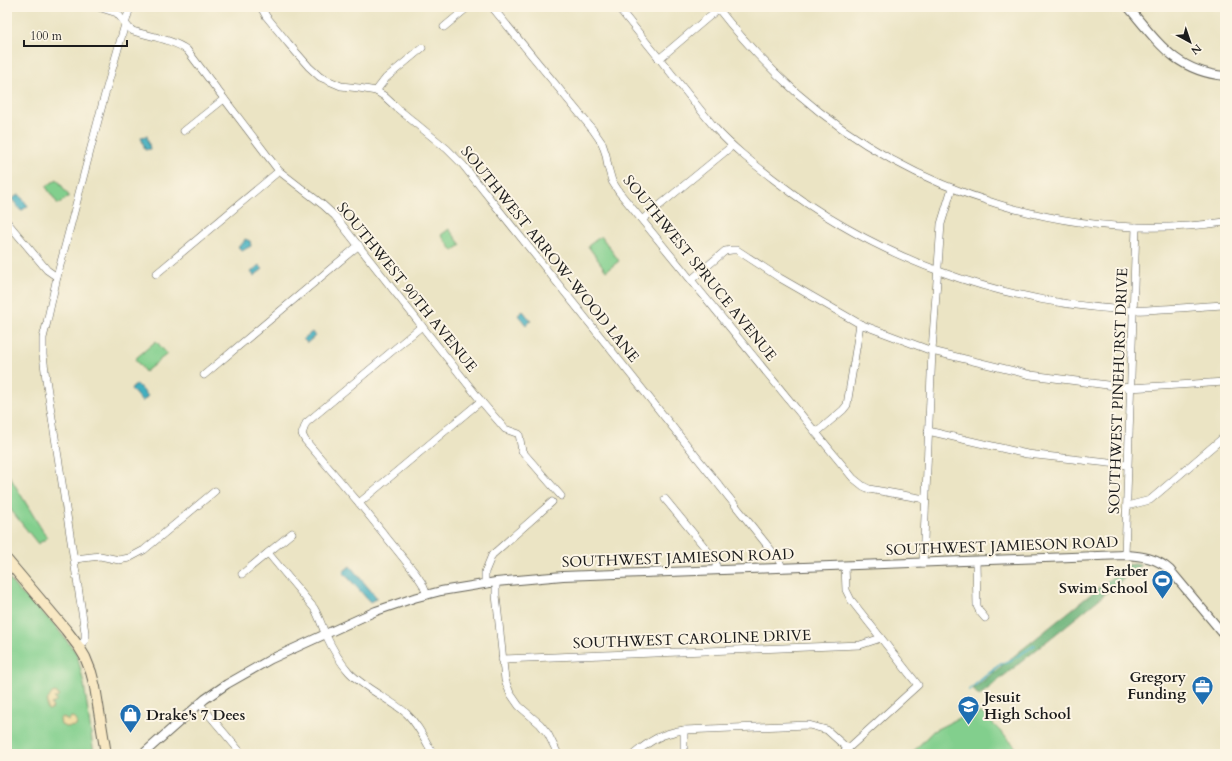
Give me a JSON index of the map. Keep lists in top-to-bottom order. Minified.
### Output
{"streets":{"street":["SOUTHWEST ARROW-WOOD LANE","SOUTHWEST SPRUCE AVENUE","SOUTHWEST 90TH AVENUE","SOUTHWEST PINEHURST DRIVE","SOUTHWEST JAMIESON ROAD","SOUTHWEST CAROLINE DRIVE"]},"crossings":[["SOUTHWEST ARROW-WOOD LANE","SOUTHWEST JAMIESON ROAD"],["SOUTHWEST PINEHURST DRIVE","SOUTHWEST JAMIESON ROAD"]],"places":{"sports":["Farber Swim School"],"office":["Gregory Funding"],"school or university":["Jesuit High School"],"shop":["Drake's 7 Dees"]},"scale_bar":"100 m","north":"bottom right"}
